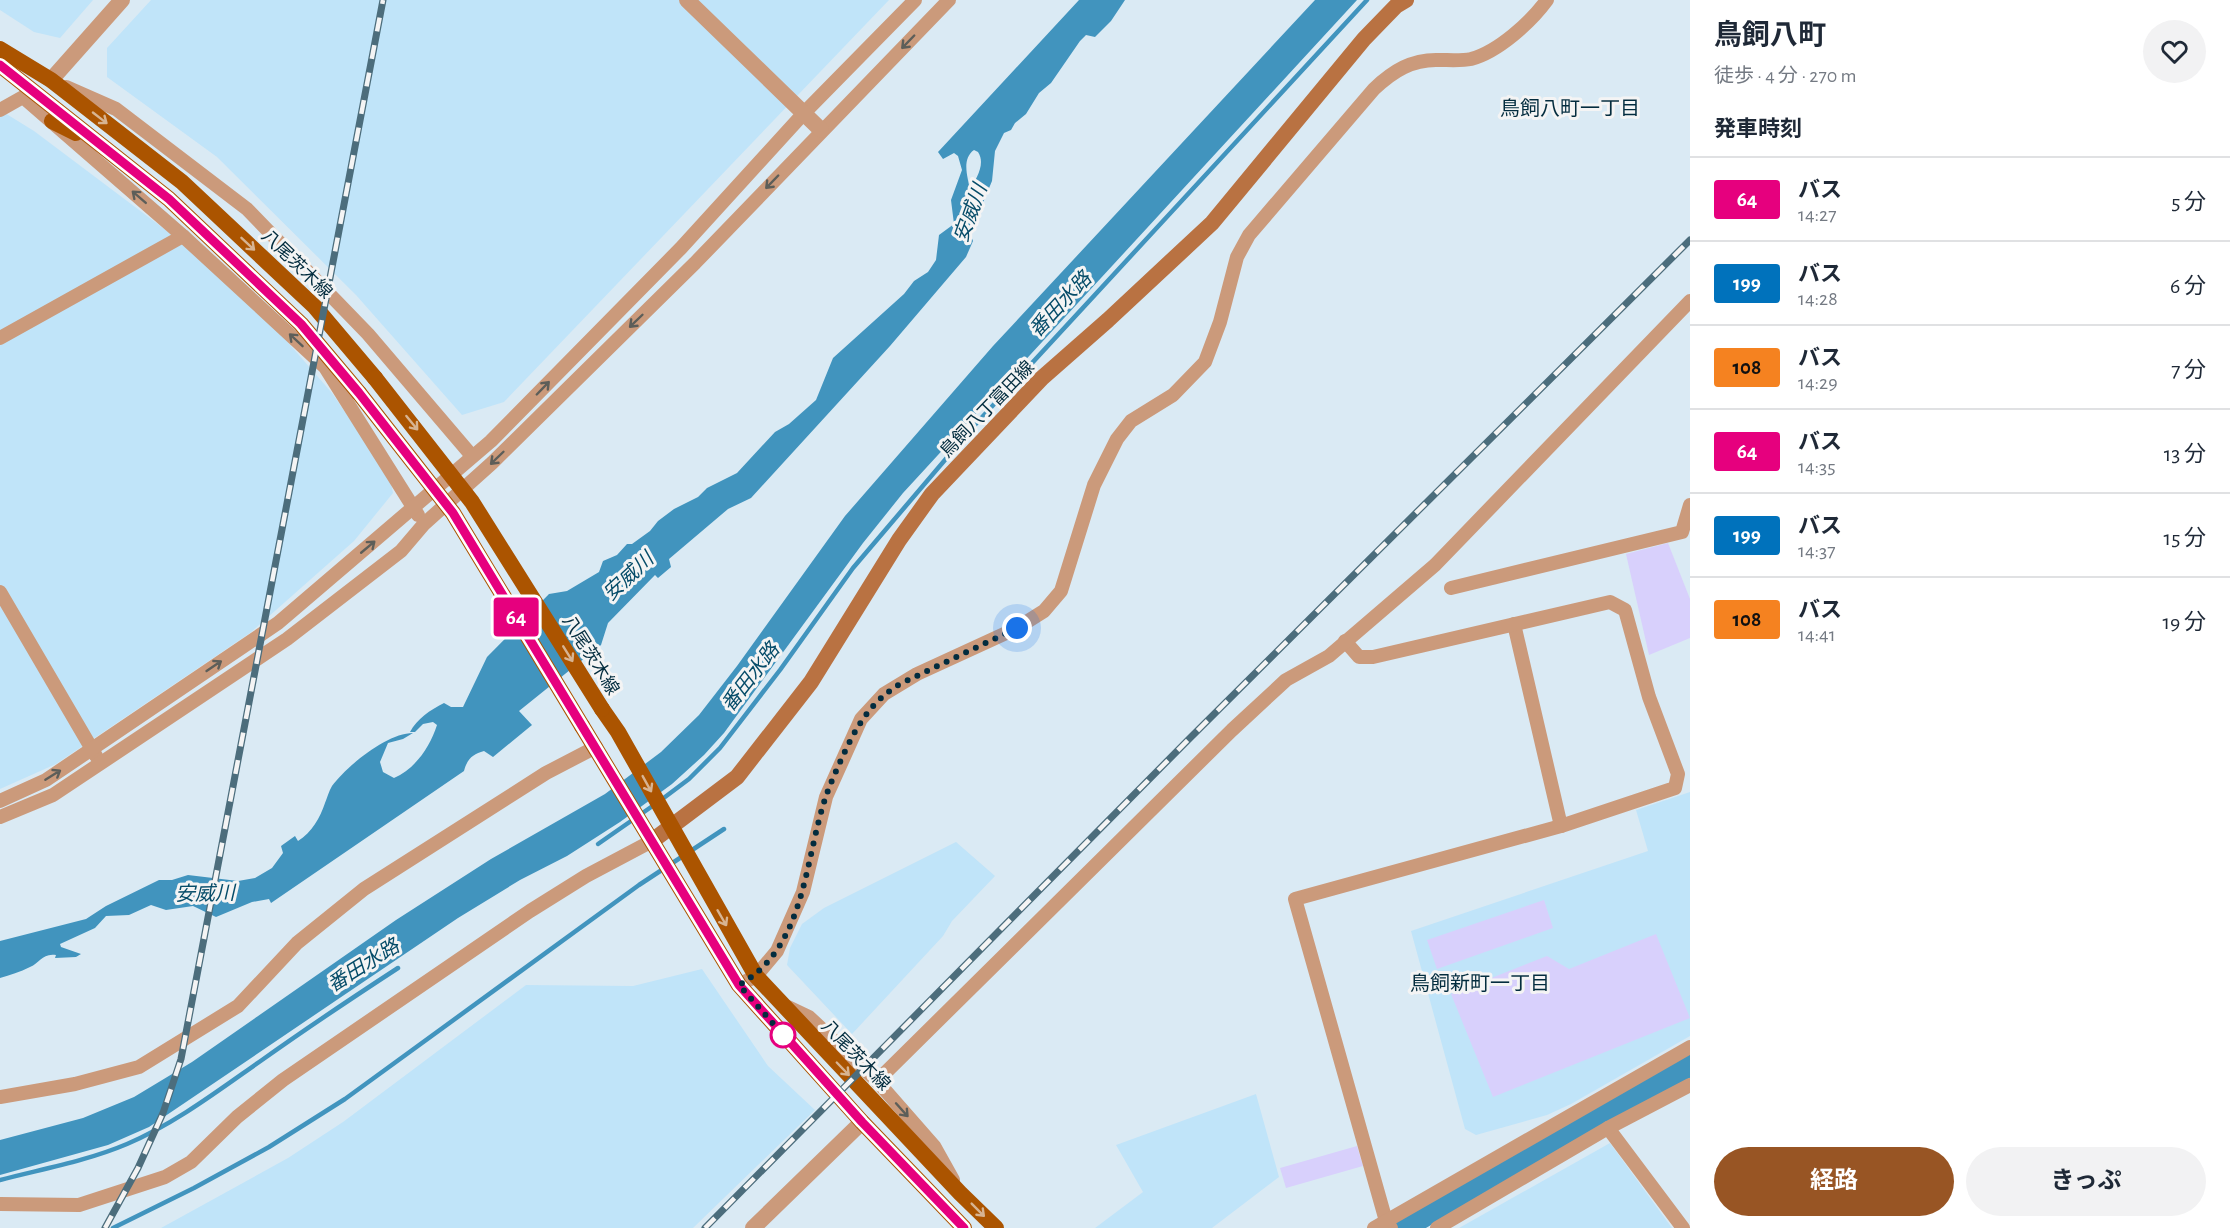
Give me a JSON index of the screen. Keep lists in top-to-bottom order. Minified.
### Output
{"streets":{"main road":["八尾茨木線","鳥飼八丁富田線"]},"crossings":[["八尾茨木線","鳥飼八丁富田線"]],"districts":["鳥飼八町一丁目","鳥飼新町一丁目"],"water":["安威川","番田水路"],"lines":["bus line 64"],"page":{"on_map":"64","heading":[["鳥飼八町","徒歩 · 4 分 · 270 m"],"発車時刻"],"list":[{"mark":"64","name":"バス","note":"14:27","value":"5 分"},{"mark":"199","name":"バス","note":"14:28","value":"6 分"},{"mark":"108","name":"バス","note":"14:29","value":"7 分"},{"mark":"64","name":"バス","note":"14:35","value":"13 分"},{"mark":"199","name":"バス","note":"14:37","value":"15 分"},{"mark":"108","name":"バス","note":"14:41","value":"19 分"}],"buttons":["経路","きっぷ"]}}
